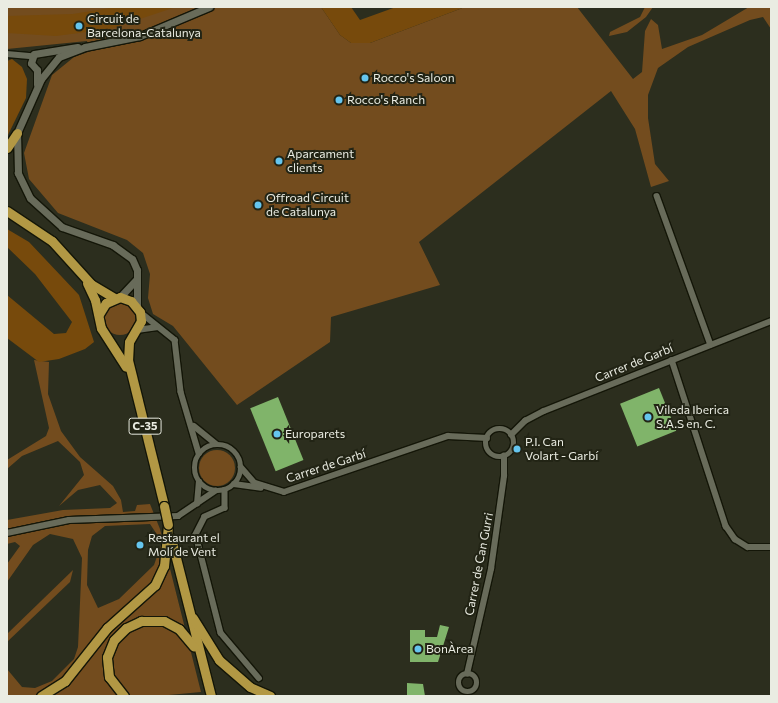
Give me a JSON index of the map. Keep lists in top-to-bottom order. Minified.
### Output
{"streets":{"highway":["C-35"],"street":["Carrer de Garbí","Carrer de Can Gurri"]},"crossings":[["Carrer de Garbí","Carrer de Can Gurri"]],"places":["Circuit de Barcelona-Catalunya","Rocco's Saloon","Rocco's Ranch","Aparcament clients","Offroad Circuit de Catalunya","Vileda Iberica S.A.S en. C.","Europarets","P.I. Can Volart - Garbí","Restaurant el Molí de Vent","BonÀrea"]}
